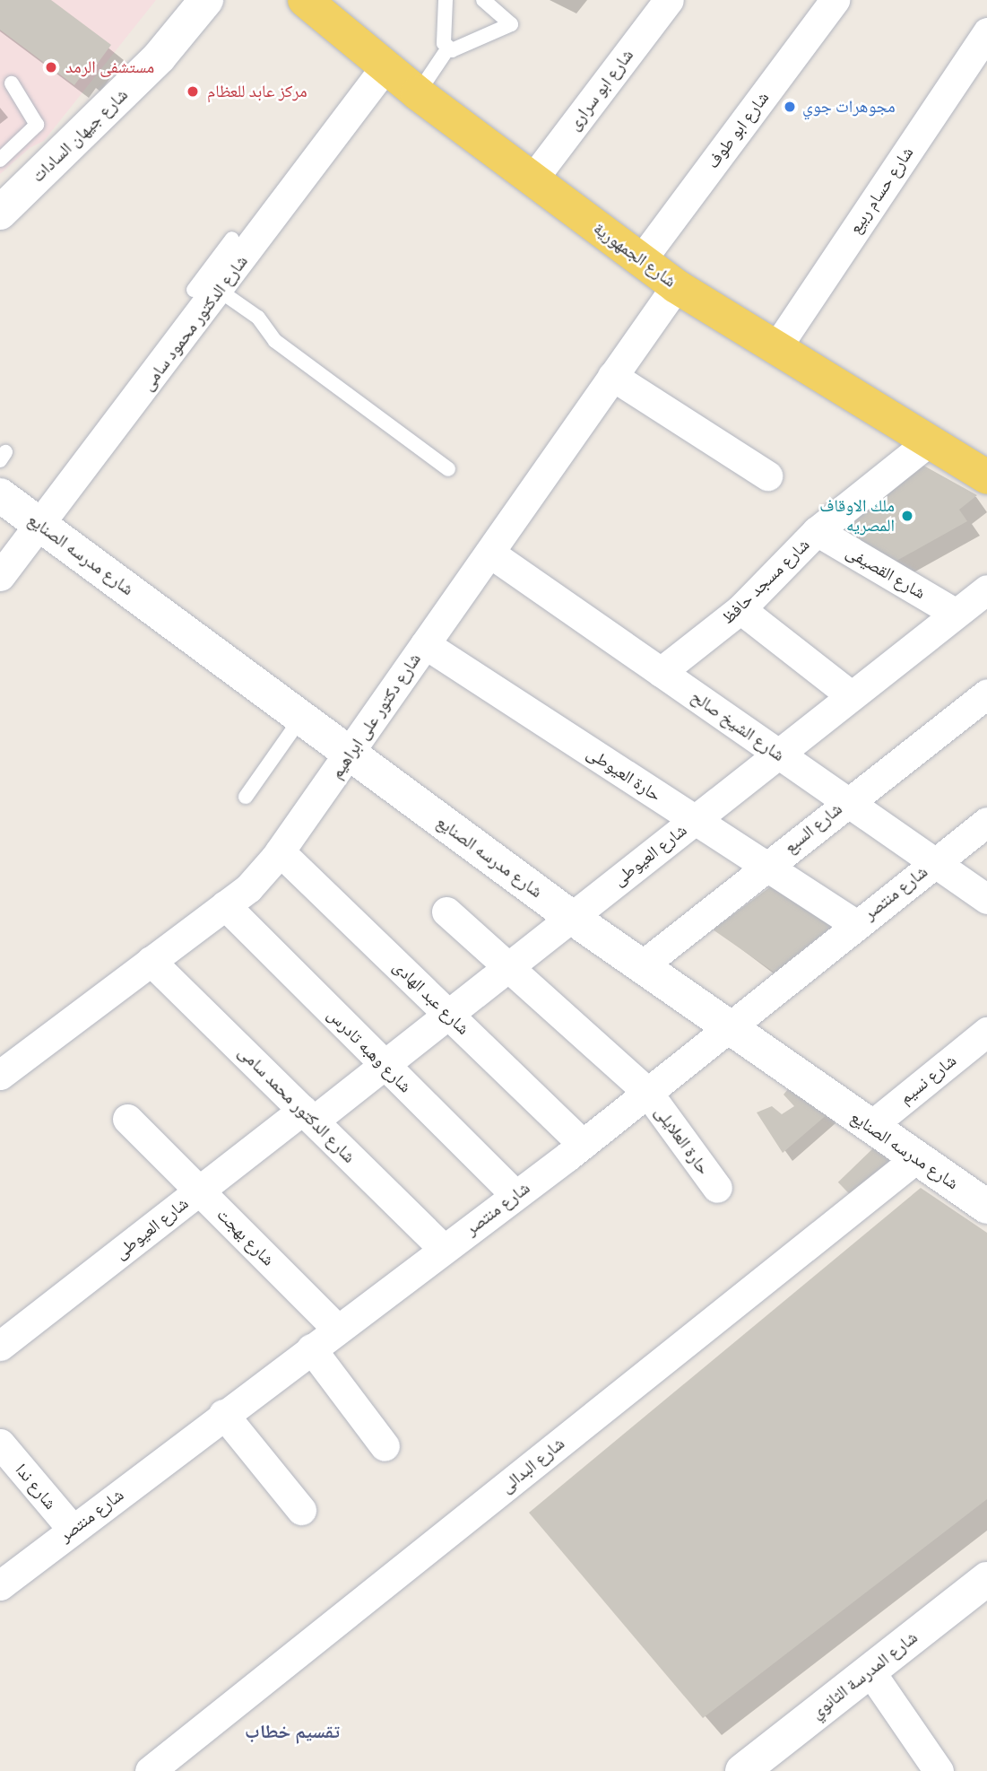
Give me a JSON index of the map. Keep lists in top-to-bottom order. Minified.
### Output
{"streets":{"main road":["شارع الجمهورية"],"street":["شارع ابو سرارى","شارع ابو طوف","شارع جيهان السادات","شارع حسام ربيع","شارع الدكتور محمود سامى","شارع مدرسه الصنايع","شارع القصيفى","شارع مسجد حافظ","شارع دكتور على ابراهيم","شارع الشيخ صالح","حارة العيوطى","شارع السبع","شارع العيوطى","شارع منتصر","شارع عبد الهادى","شارع وهبه تادرس","شارع نسيم","شارع الدكتور محمد سامى","حارة العلايلى","شارع بهجت","شارع البدالى","شارع ندا","شارع المدرسة الثانوي"]},"crossings":[["شارع ابو سرارى","شارع الجمهورية"],["شارع ابو طوف","شارع الجمهورية"],["شارع حسام ربيع","شارع الجمهورية"],["شارع الجمهورية","شارع الدكتور محمود سامى"],["شارع الجمهورية","شارع مسجد حافظ"],["شارع الجمهورية","شارع دكتور على ابراهيم"],["شارع الدكتور محمود سامى","شارع مدرسه الصنايع"],["شارع مدرسه الصنايع","شارع دكتور على ابراهيم"],["شارع مدرسه الصنايع","شارع السبع"],["شارع مدرسه الصنايع","شارع العيوطى"],["شارع مدرسه الصنايع","شارع منتصر"],["شارع مدرسه الصنايع","شارع نسيم"],["شارع مدرسه الصنايع","شارع البدالى"],["شارع القصيفى","شارع مسجد حافظ"],["شارع القصيفى","شارع العيوطى"],["شارع مسجد حافظ","شارع الشيخ صالح"],["شارع دكتور على ابراهيم","شارع الشيخ صالح"],["شارع دكتور على ابراهيم","حارة العيوطى"],["شارع دكتور على ابراهيم","شارع عبد الهادى"],["شارع دكتور على ابراهيم","شارع وهبه تادرس"],["شارع دكتور على ابراهيم","شارع الدكتور محمد سامى"],["شارع الشيخ صالح","شارع السبع"],["شارع الشيخ صالح","شارع العيوطى"],["شارع الشيخ صالح","شارع منتصر"],["حارة العيوطى","شارع السبع"],["حارة العيوطى","شارع العيوطى"],["حارة العيوطى","شارع منتصر"],["شارع العيوطى","شارع عبد الهادى"],["شارع العيوطى","شارع وهبه تادرس"],["شارع العيوطى","شارع الدكتور محمد سامى"],["شارع العيوطى","حارة العلايلى"],["شارع العيوطى","شارع بهجت"],["شارع منتصر","شارع عبد الهادى"],["شارع منتصر","شارع وهبه تادرس"],["شارع منتصر","شارع الدكتور محمد سامى"],["شارع منتصر","حارة العلايلى"],["شارع منتصر","شارع بهجت"],["شارع منتصر","شارع ندا"]],"districts":["تقسيم خطاب"],"places":["مستشفى الرمد","مركز عابد للعظام","مجوهرات جوي","ملك الاوقاف المصريه"]}
